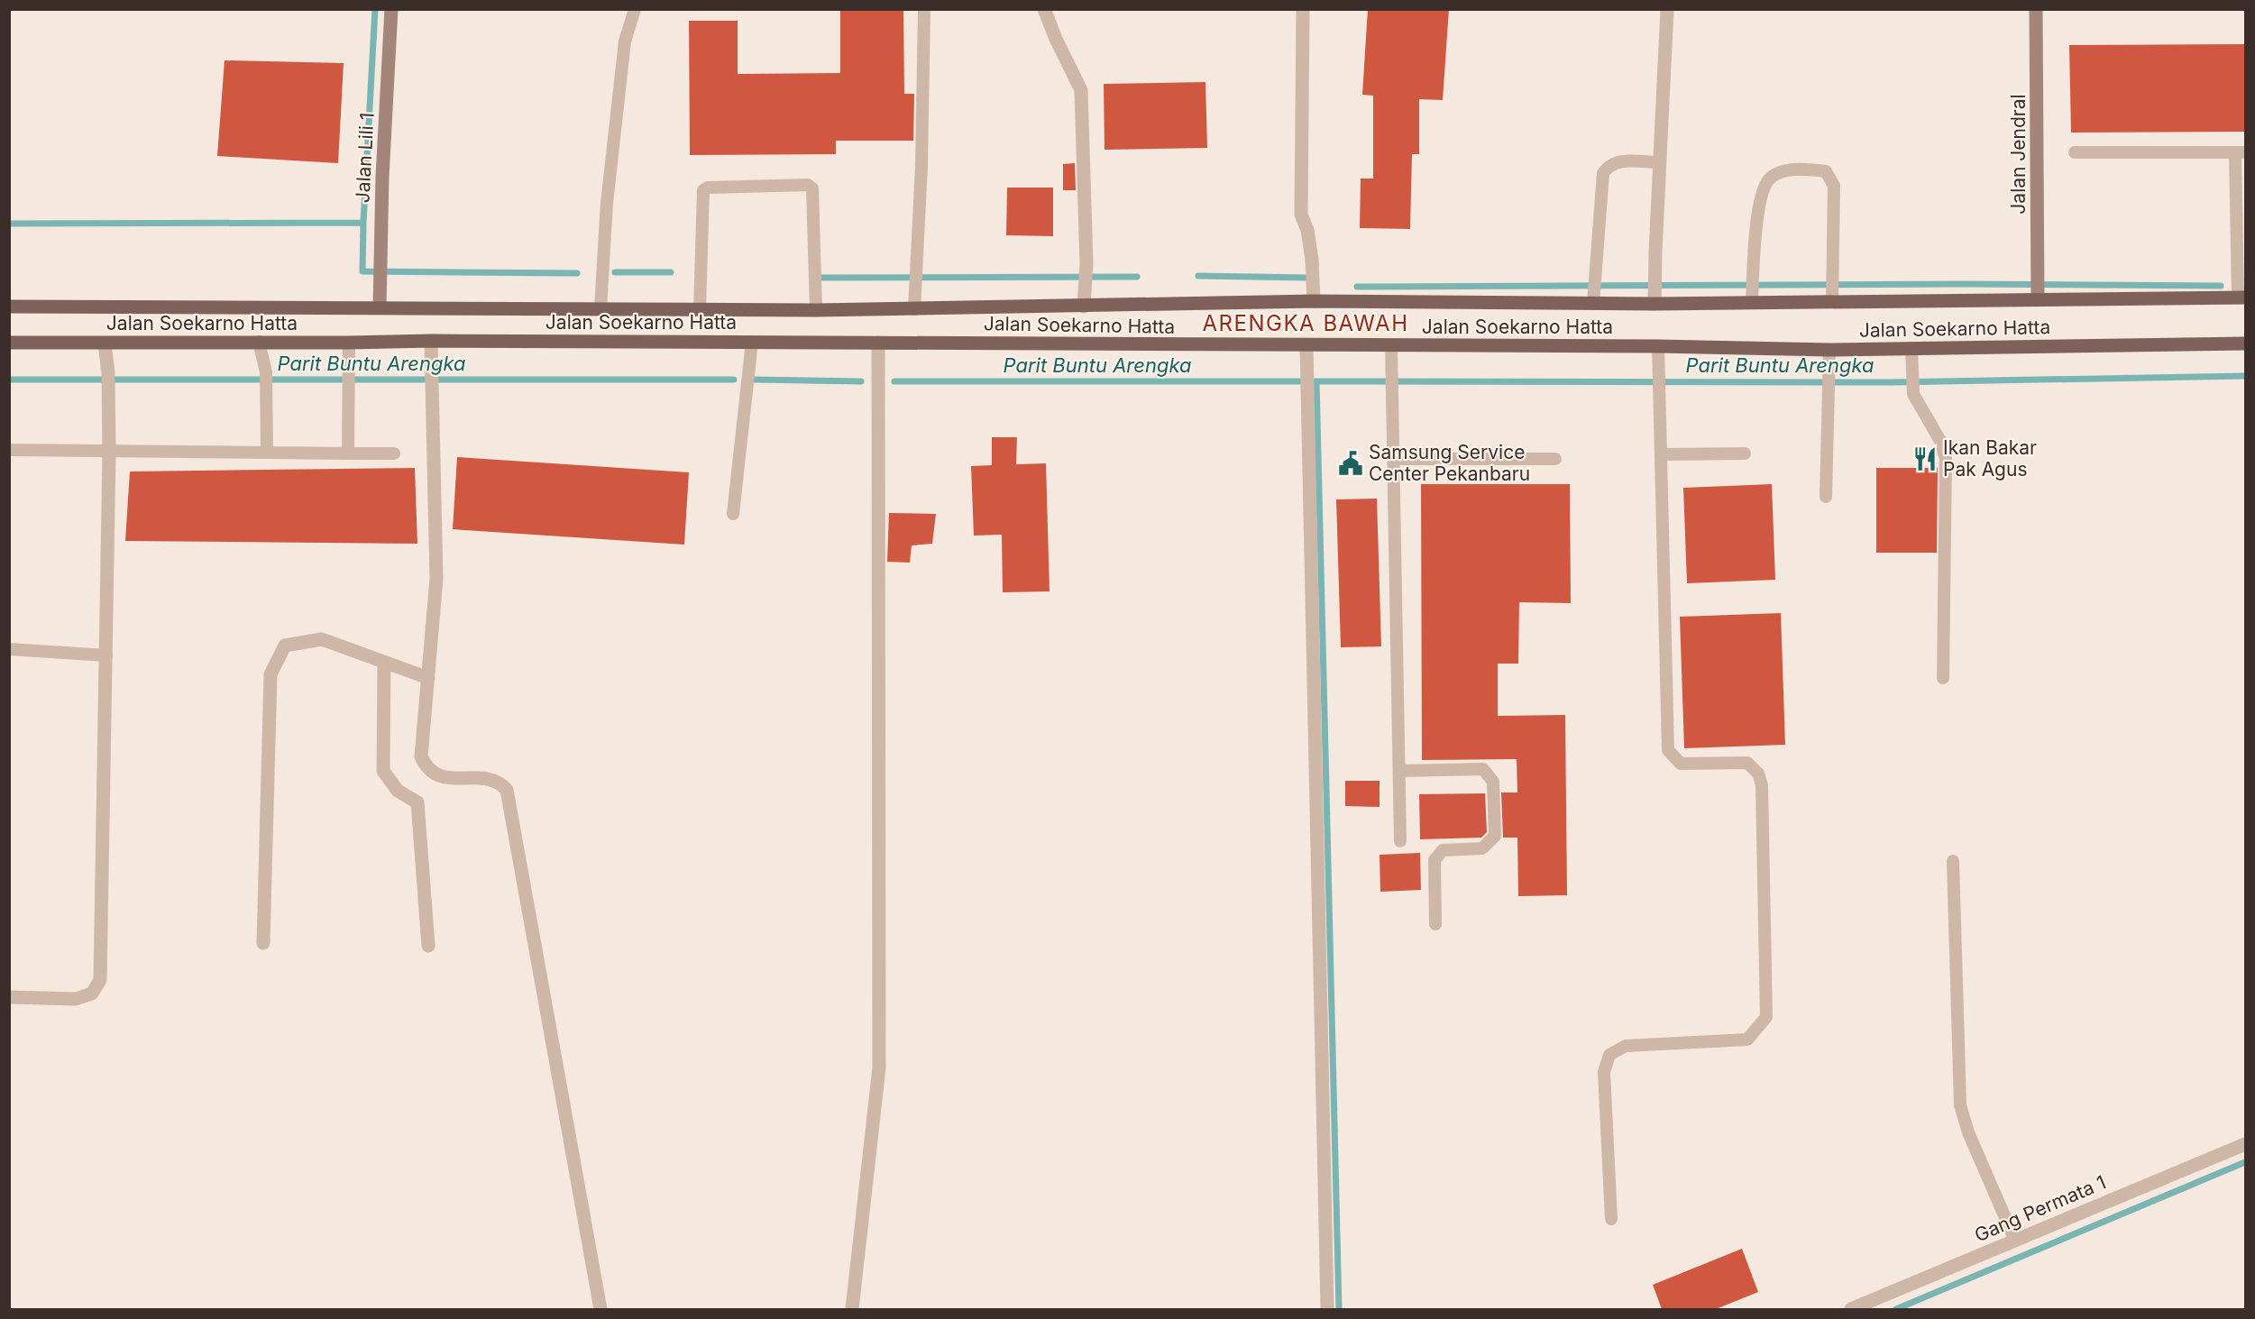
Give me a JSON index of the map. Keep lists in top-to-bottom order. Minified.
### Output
{"streets":{"main road":["Jalan Soekarno Hatta"],"street":["Jalan Jendral","Jalan Lili 1","Gang Permata 1"]},"crossings":[["Jalan Jendral","Jalan Soekarno Hatta"],["Jalan Lili 1","Jalan Soekarno Hatta"]],"districts":["ARENGKA BAWAH"],"water":["Parit Buntu Arengka"],"places":{"restaurant":["Ikan Bakar Pak Agus"],"public building":["Samsung Service Center Pekanbaru"]}}
